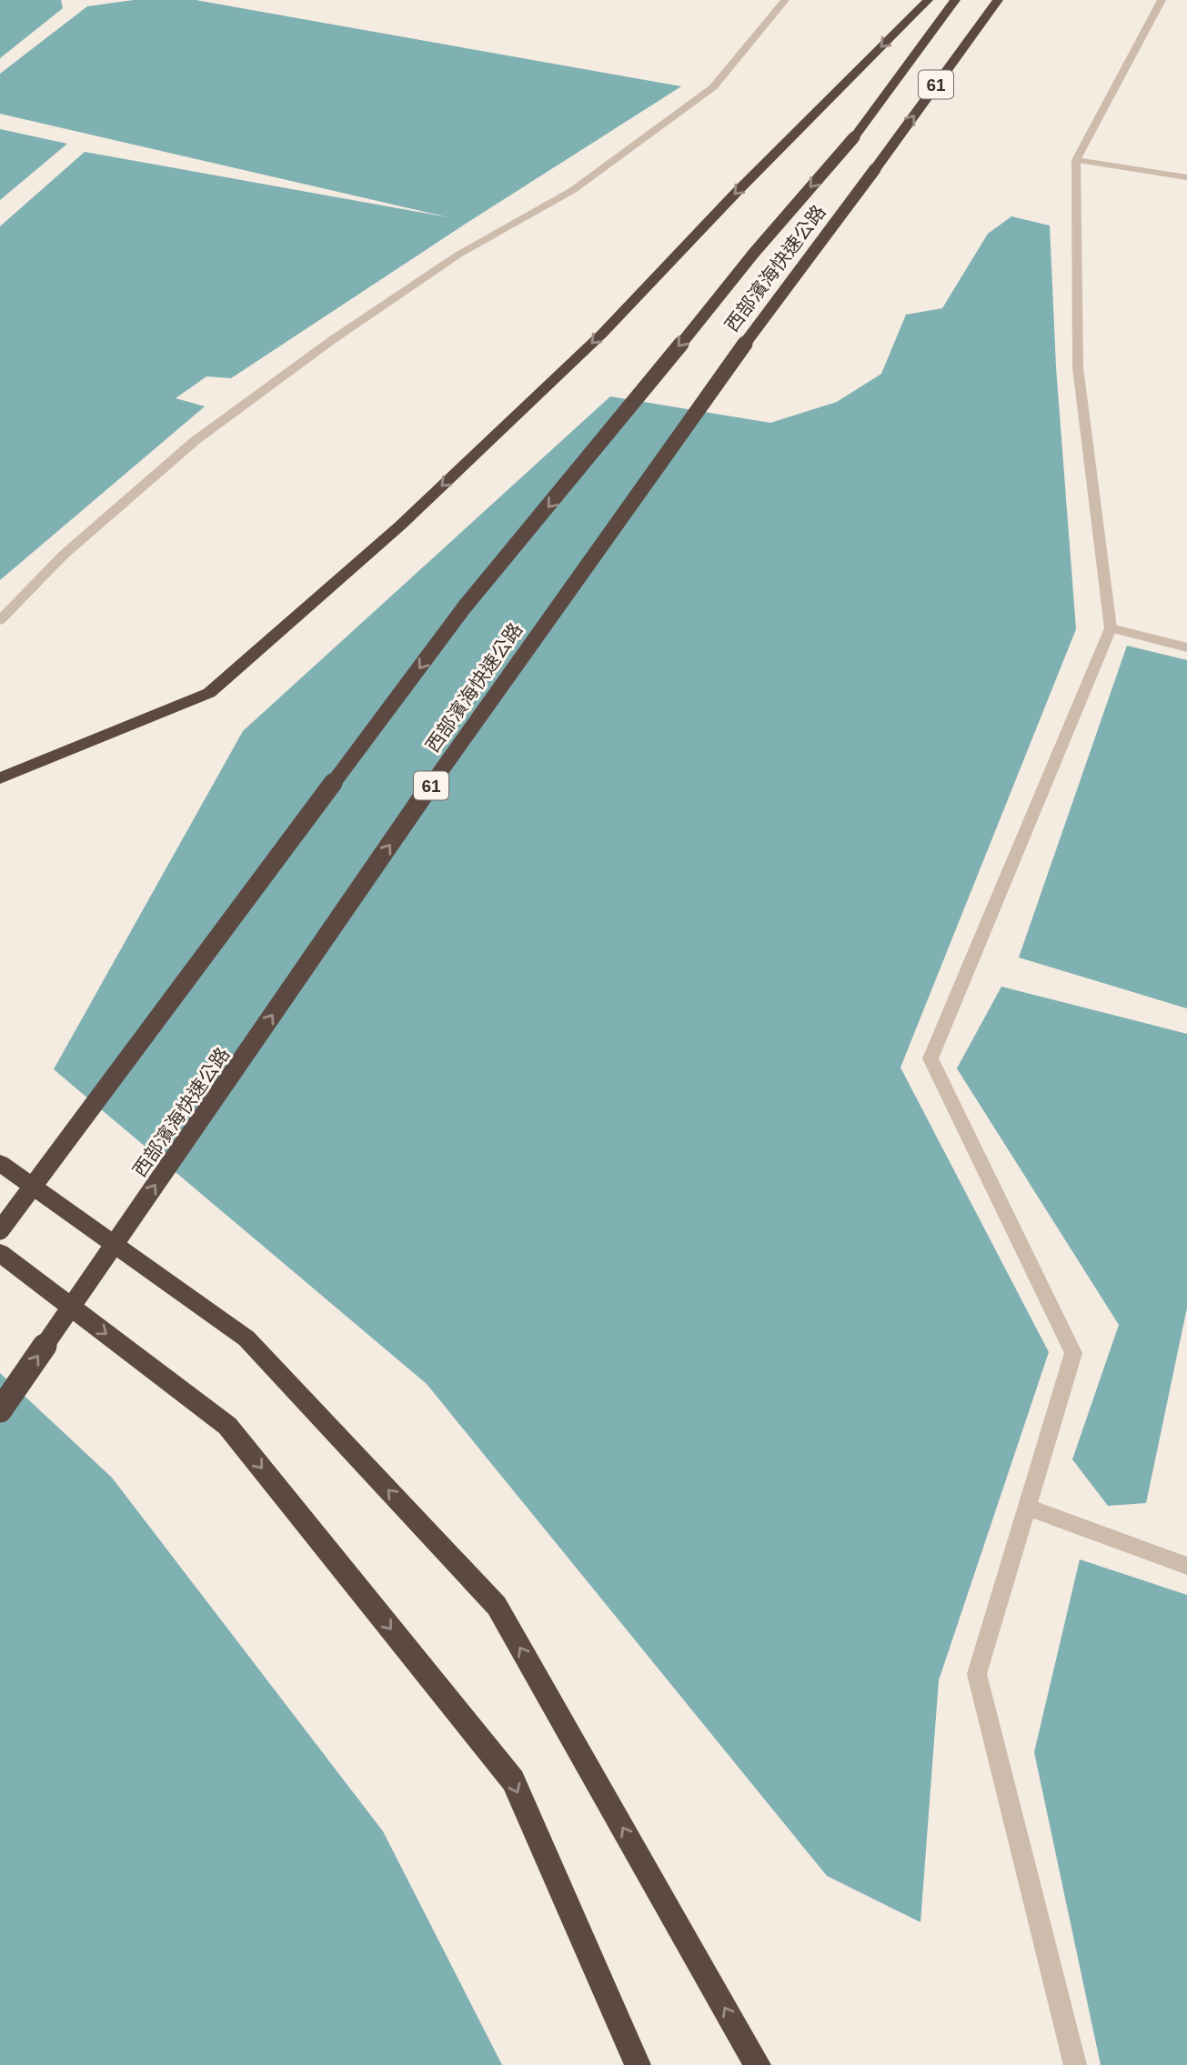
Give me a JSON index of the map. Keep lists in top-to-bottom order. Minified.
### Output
{"streets":{"highway":["61","西部濱海快速公路"]}}
